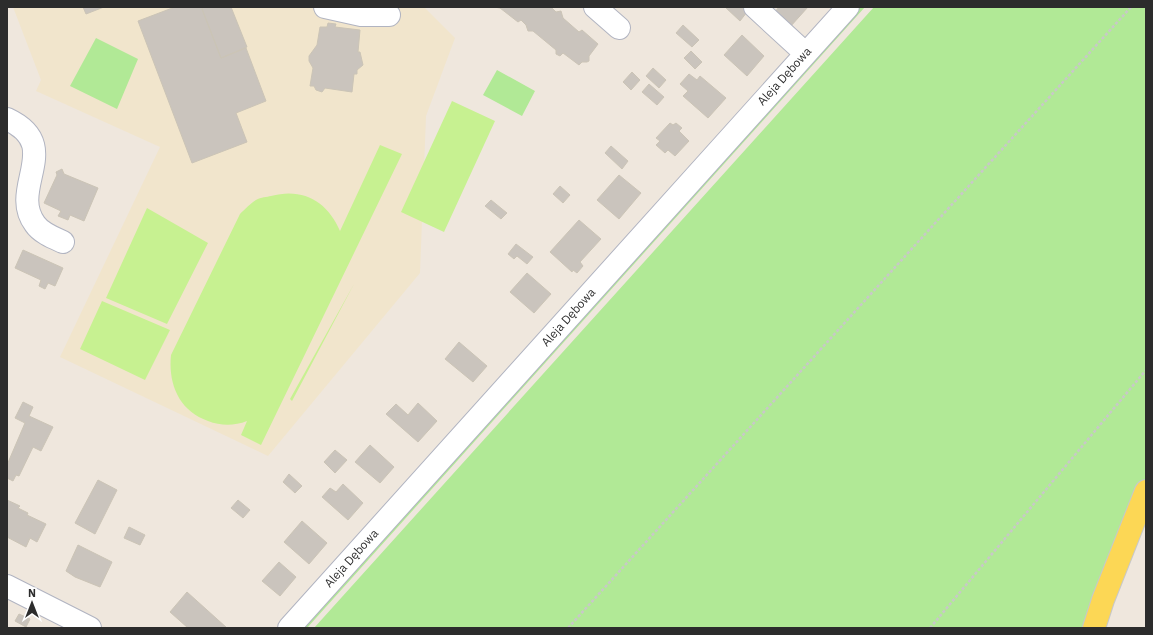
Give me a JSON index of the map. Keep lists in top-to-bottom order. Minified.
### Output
{"streets":{"street":["Aleja Dębowa"]},"north":"top"}
